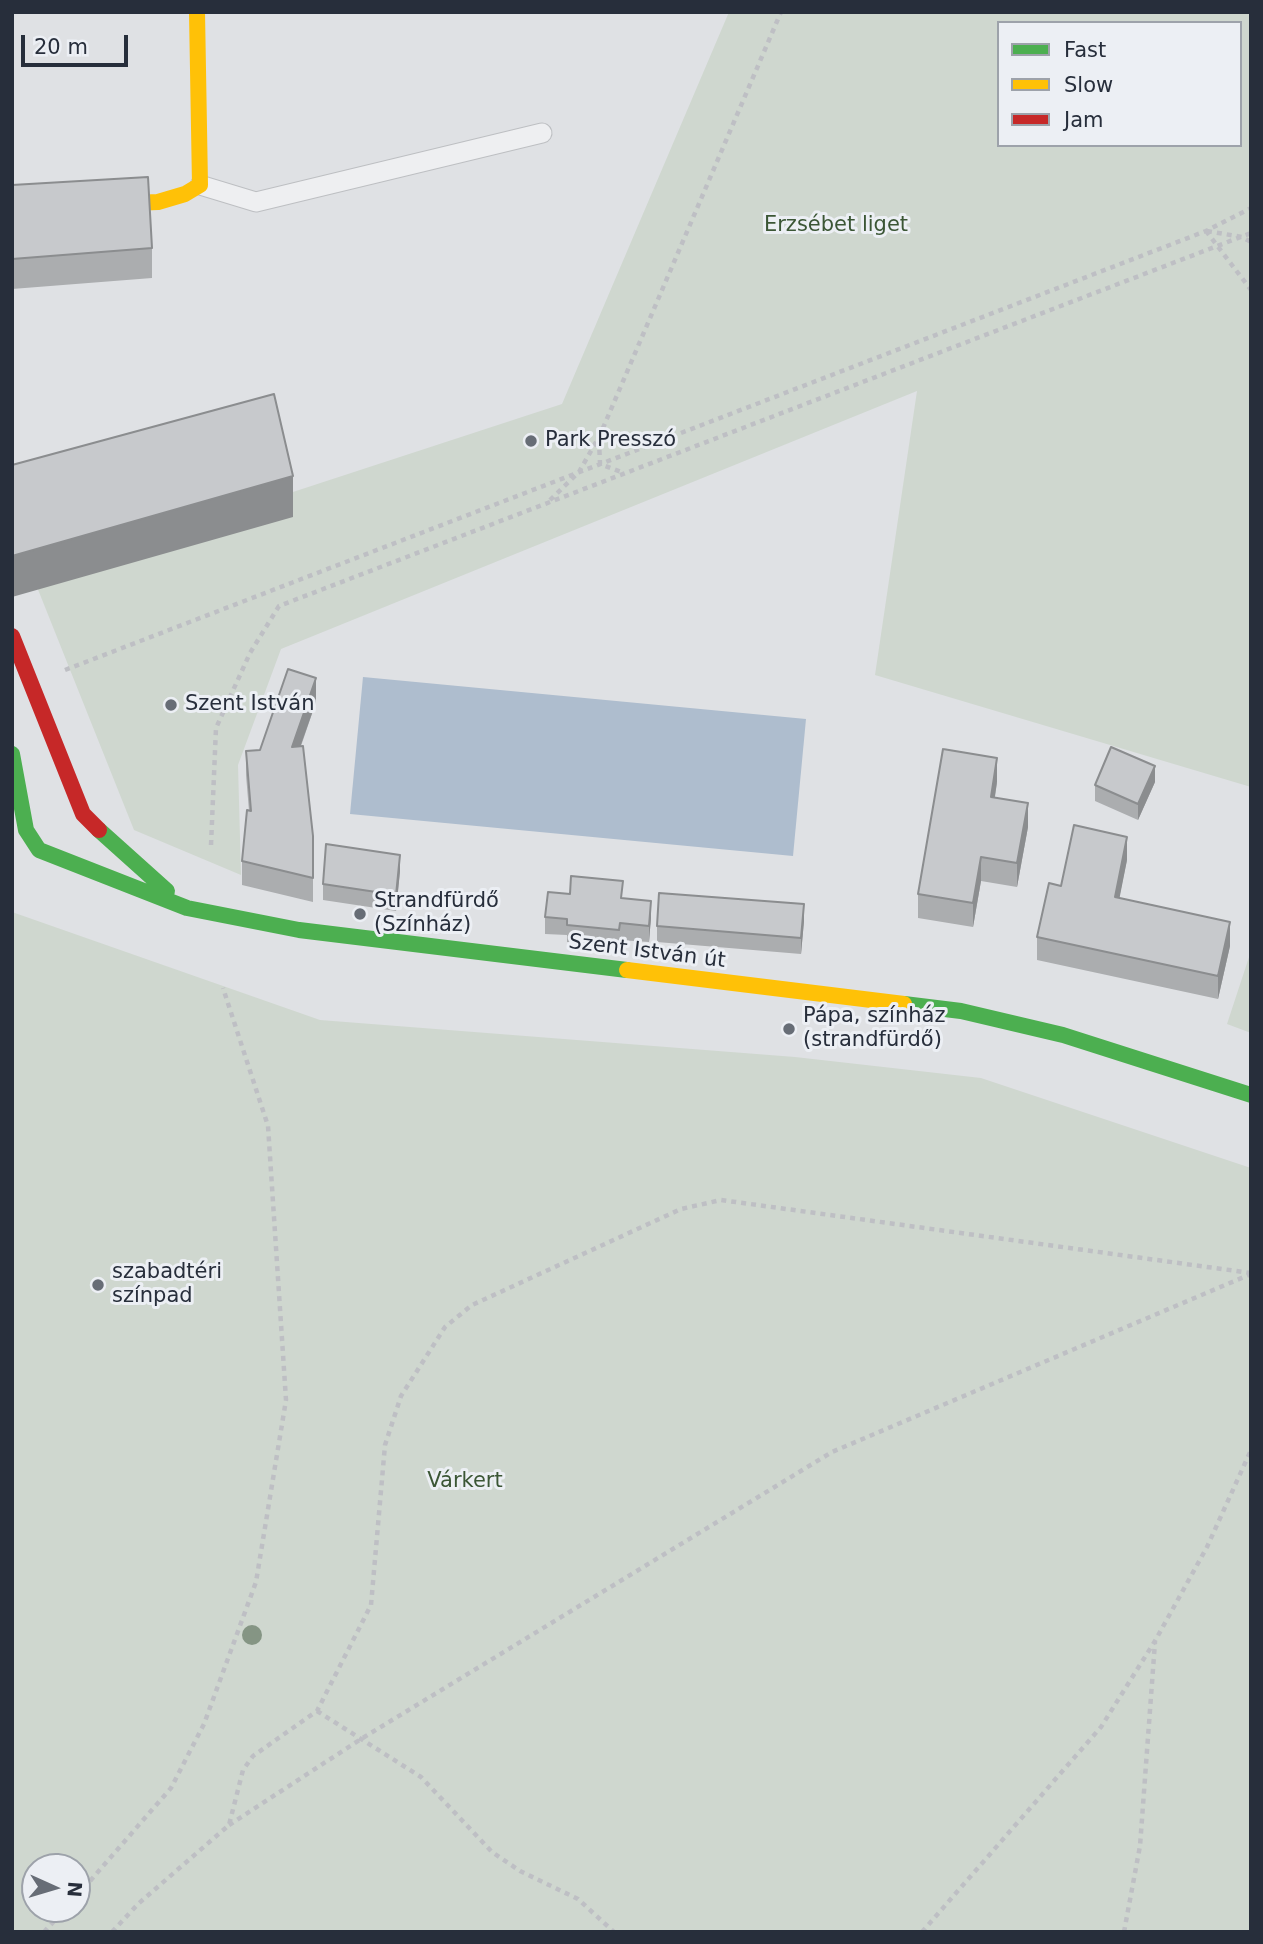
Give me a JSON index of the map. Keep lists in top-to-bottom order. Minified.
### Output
{"streets":{"street":["Szent István út"]},"parks":["Erzsébet liget","Várkert"],"places":["Park Presszó","Szent István","Strandfürdő (Színház)","Pápa, színház (strandfürdő)","szabadtéri színpad"],"legend":["Fast","Slow","Jam"],"scale_bar":"20 m","north":"right"}
